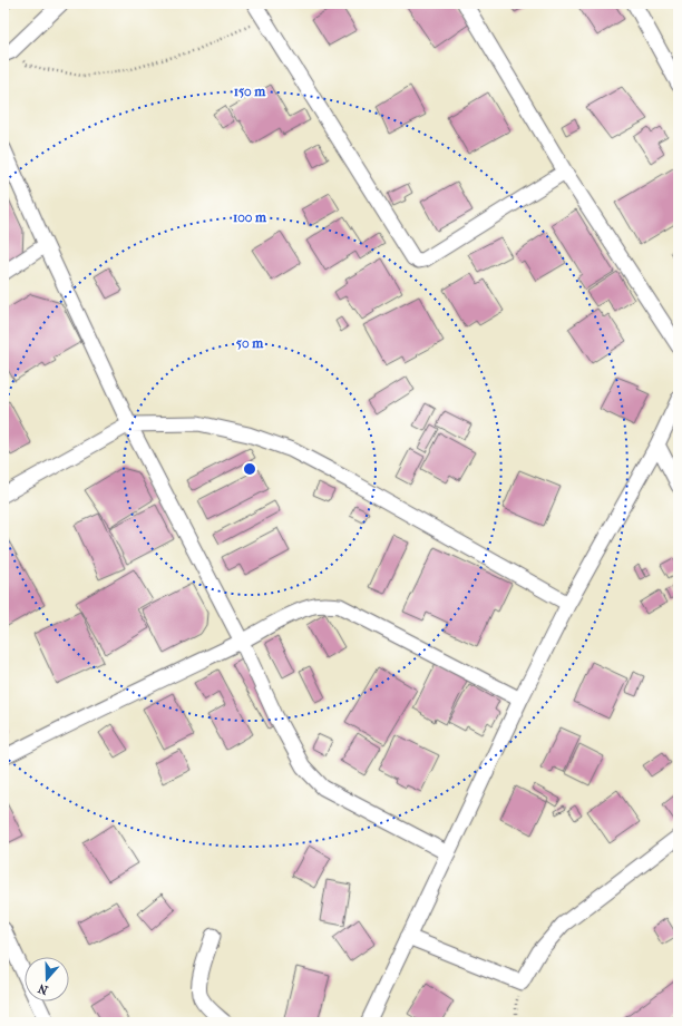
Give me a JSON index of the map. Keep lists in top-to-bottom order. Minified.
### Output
{"north":"bottom","rings":["150 m","100 m","50 m"]}
